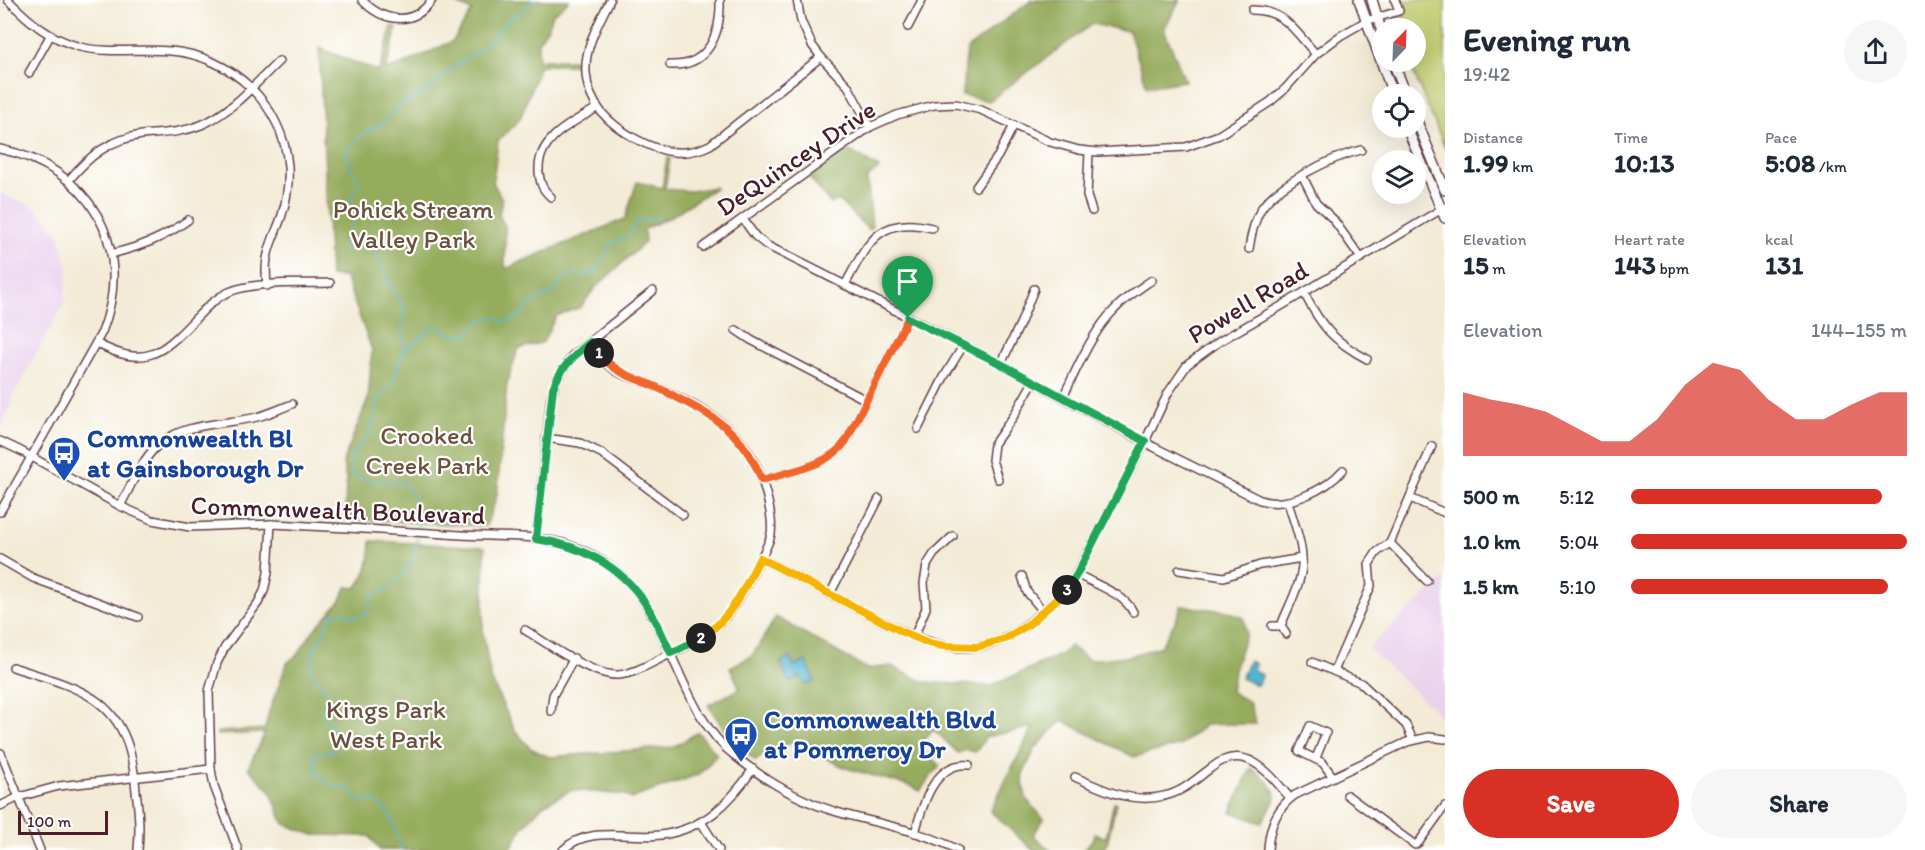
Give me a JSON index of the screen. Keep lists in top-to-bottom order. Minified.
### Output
{"streets":{"street":["DeQuincey Drive","Powell Road","Commonwealth Boulevard"]},"parks":["Pohick Stream Valley Park","Crooked Creek Park","Kings Park West Park"],"places":{"bus stop":["Commonwealth Bl at Gainsborough Dr","Commonwealth Blvd at Pommeroy Dr"]},"scale_bar":"100 m","north":"top right","page":{"heading":["Evening run","19:42"],"stats":[["Distance","1.99 km"],["Time","10:13"],["Pace","5:08 /km"],["Elevation","15 m"],["Heart rate","143 bpm"],["kcal","131"]],"chart":["Elevation","144–155 m"],"pins":["1","3","2"],"list":[{"name":"500 m","note":"5:12"},{"name":"1.0 km","note":"5:04"},{"name":"1.5 km","note":"5:10"}],"buttons":["Save","Share"],"scale":"100 m"}}
